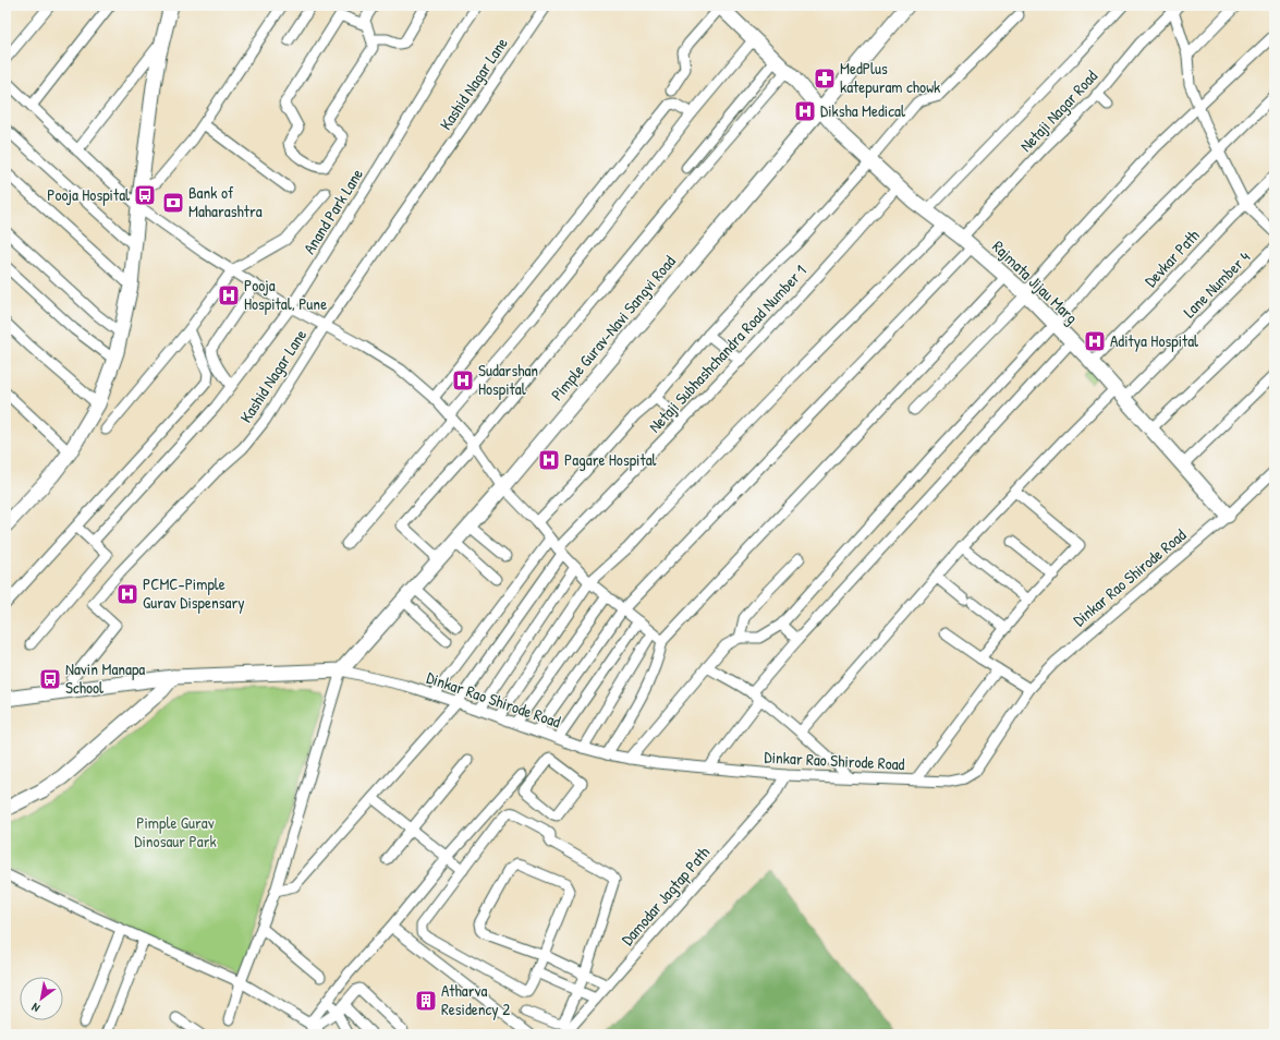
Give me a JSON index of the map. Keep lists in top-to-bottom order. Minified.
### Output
{"streets":{"street":["Kashid Nagar Lane","Netaji Nagar Road","Anand Park Lane","Devkar Path","Rajmata Jijau Marg","Lane Number 4","Pimple Gurav-Navi Sangvi Road","Netaji Subhashchandra Road Number 1","Dinkar Rao Shirode Road","Damodar Jagtap Path"]},"crossings":[["Netaji Nagar Road","Rajmata Jijau Marg"],["Netaji Nagar Road","Dinkar Rao Shirode Road"],["Devkar Path","Rajmata Jijau Marg"],["Rajmata Jijau Marg","Lane Number 4"],["Rajmata Jijau Marg","Pimple Gurav-Navi Sangvi Road"],["Rajmata Jijau Marg","Netaji Subhashchandra Road Number 1"],["Rajmata Jijau Marg","Dinkar Rao Shirode Road"],["Pimple Gurav-Navi Sangvi Road","Dinkar Rao Shirode Road"],["Netaji Subhashchandra Road Number 1","Dinkar Rao Shirode Road"],["Dinkar Rao Shirode Road","Damodar Jagtap Path"]],"parks":["Pimple Gurav Dinosaur Park"],"places":{"pharmacy":["MedPlus katepuram chowk"],"hospital":["Diksha Medical","Pooja Hospital, Pune","Aditya Hospital","Sudarshan Hospital","Pagare Hospital","PCMC-Pimple Gurav Dispensary"],"bus stop":["Pooja Hospital","Navin Manapa School"],"bank":["Bank of Maharashtra"],"building":["Atharva Residency 2"]},"north":"bottom left"}
